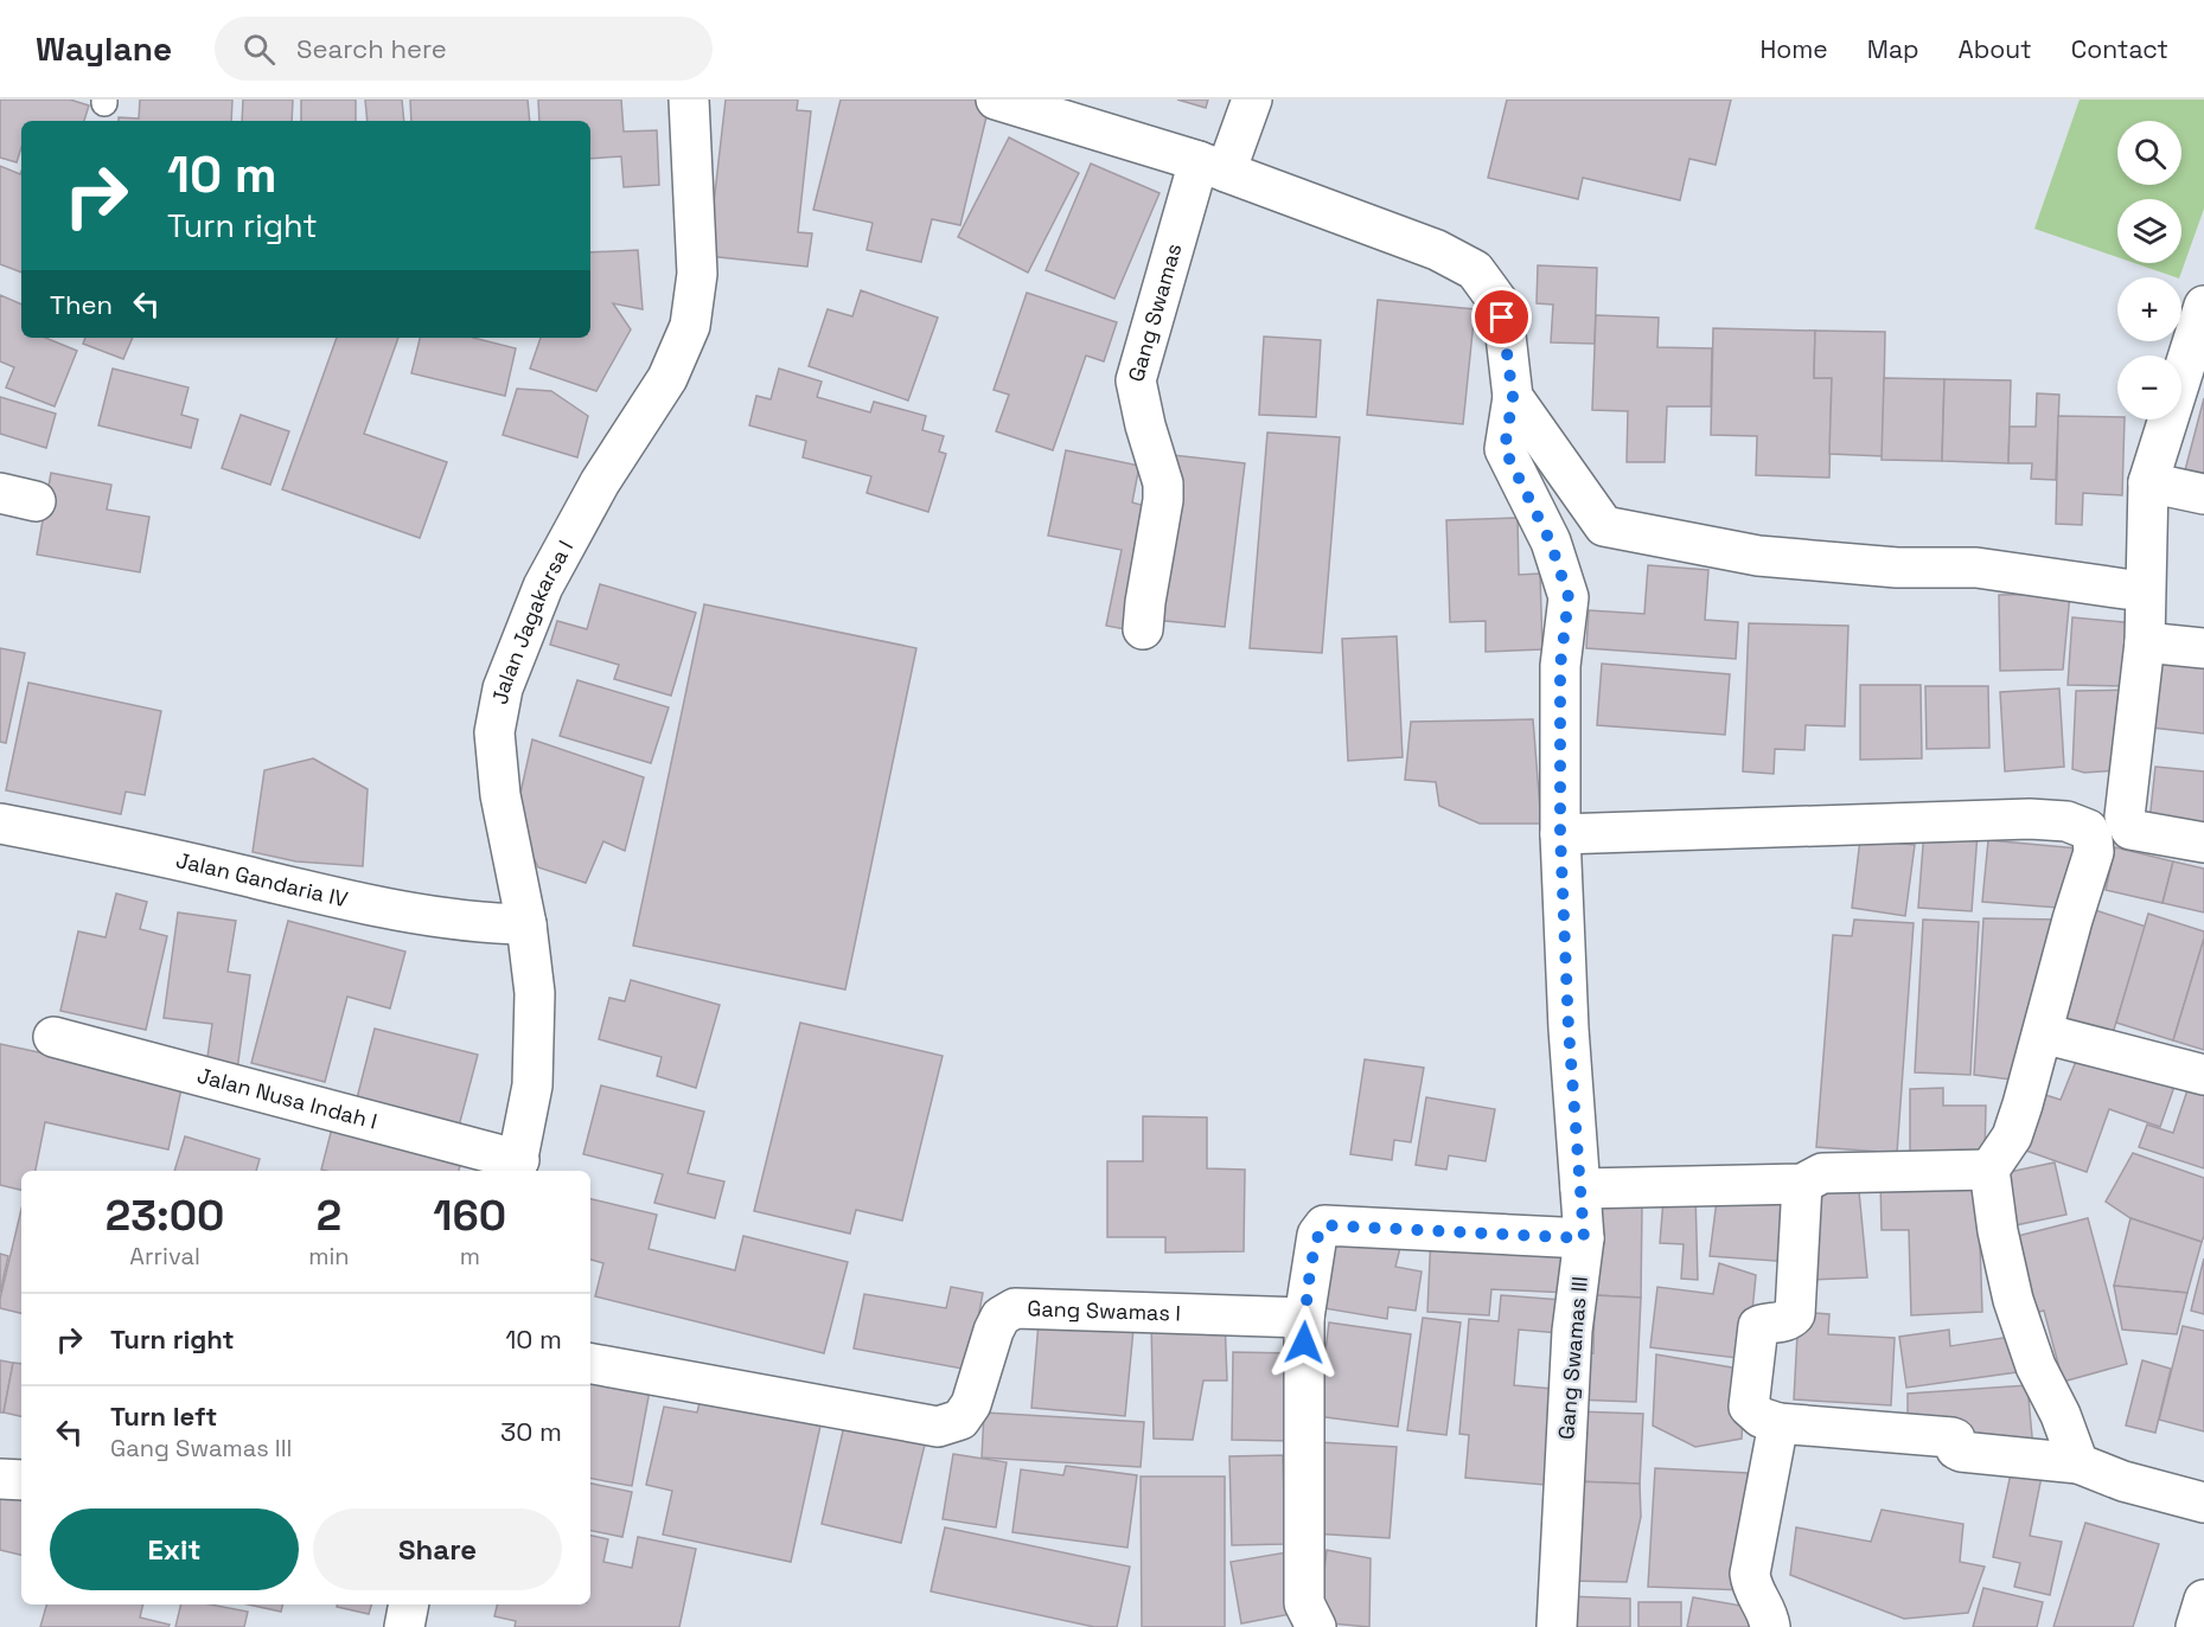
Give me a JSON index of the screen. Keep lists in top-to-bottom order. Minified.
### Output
{"streets":{"street":["Gang Swamas","Jalan Jagakarsa I","Jalan Gandaria IV","Jalan Nusa Indah I","Gang Swamas I","Gang Swamas III"]},"crossings":[["Jalan Jagakarsa I","Jalan Gandaria IV"],["Jalan Jagakarsa I","Jalan Nusa Indah I"]],"page":{"header":"Waylane","search":"Search here","nav":["Home","Map","About","Contact"],"map_buttons":["+","−"],"turn":["10 m","Turn right"],"then":"Then","eta":["23:00","Arrival","2","min","160","m"],"list":[{"name":"Turn right","value":"10 m"},{"name":"Turn left","note":"Gang Swamas III","value":"30 m"}],"buttons":["Exit","Share"]}}
